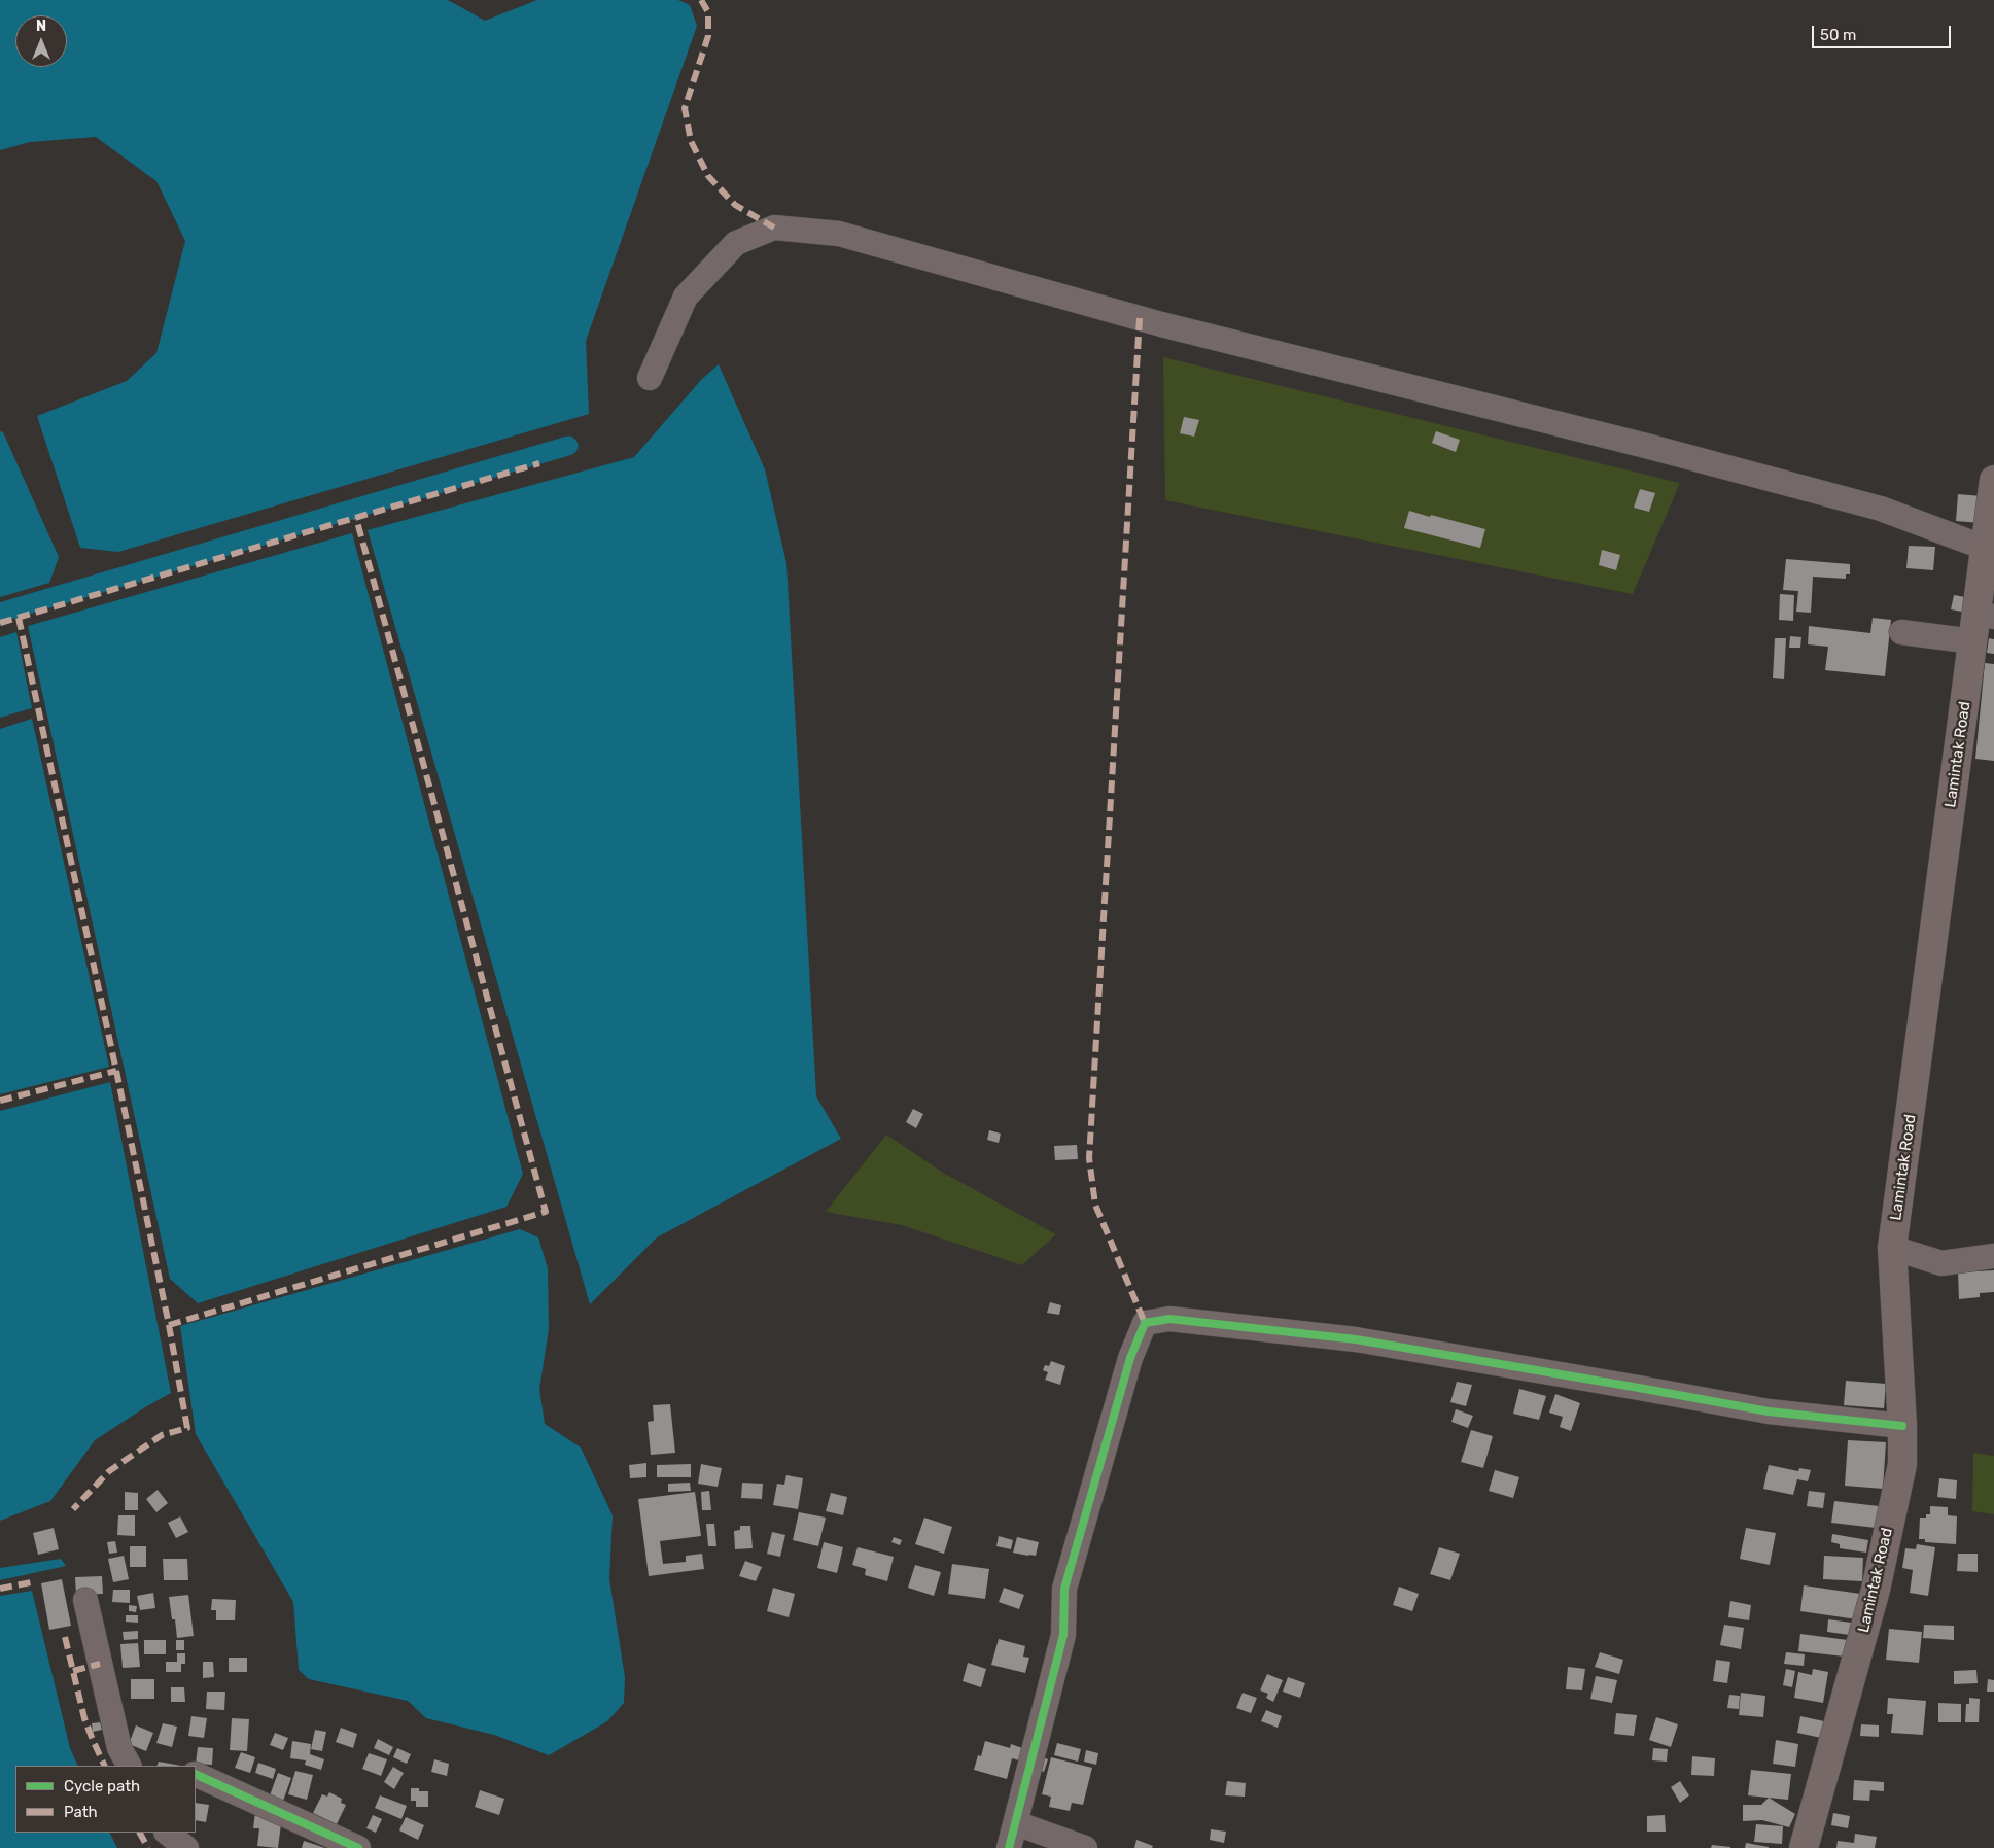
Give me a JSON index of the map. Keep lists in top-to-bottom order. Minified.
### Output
{"streets":{"main road":["Lamintak Road"]},"legend":["Cycle path","Path"],"scale_bar":"50 m","north":"top"}
